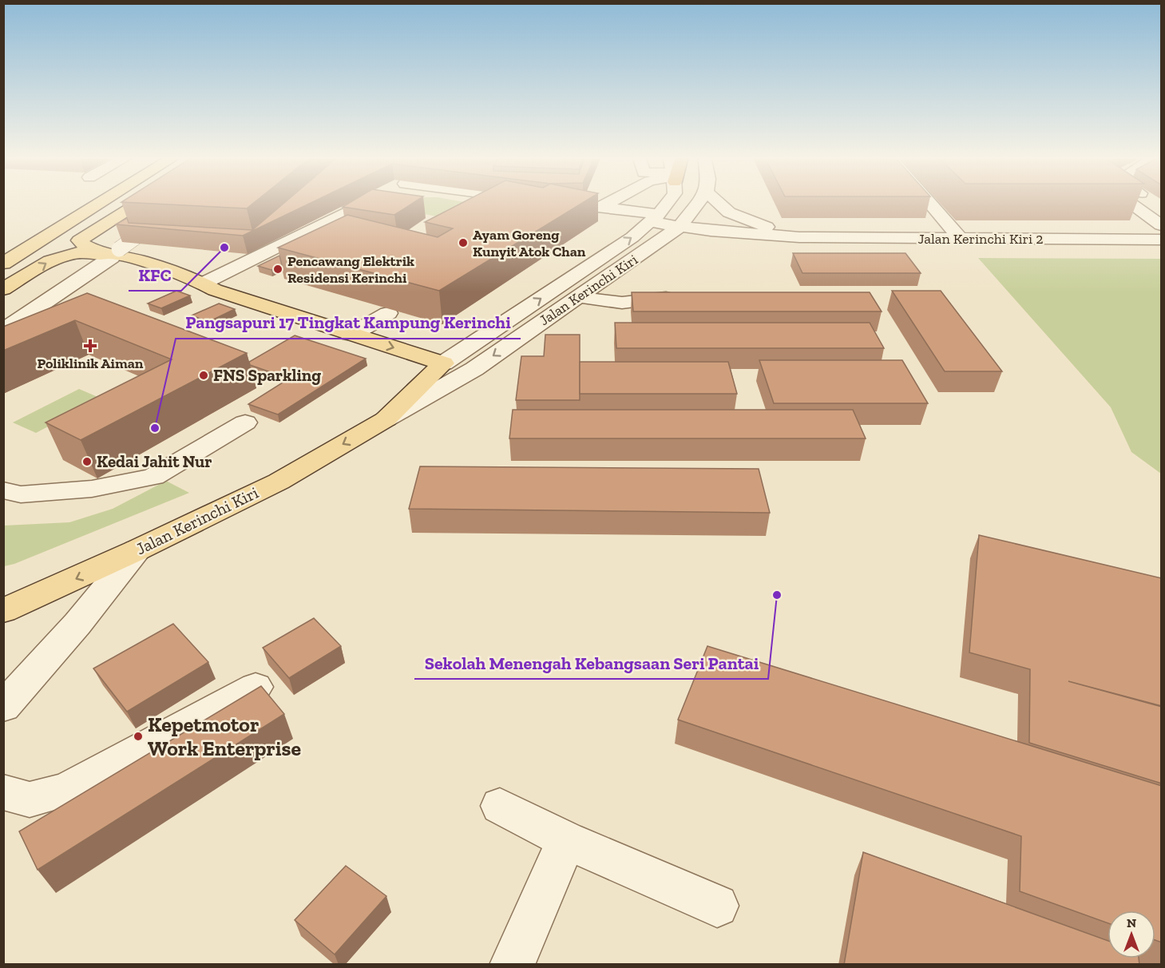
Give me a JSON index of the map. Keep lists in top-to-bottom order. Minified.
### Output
{"streets":{"main road":["Jalan Kerinchi Kiri"],"street":["Jalan Kerinchi Kiri 2"]},"places":{"other":["Ayam Goreng Kunyit Atok Chan","KFC","Pencawang Elektrik Residensi Kerinchi","FNS Sparkling","Pangsapuri 17 Tingkat Kampung Kerinchi","Kedai Jahit Nur","Sekolah Menengah Kebangsaan Seri Pantai","Kepetmotor Work Enterprise"],"health":["Poliklinik Aiman"]},"north":"top"}
